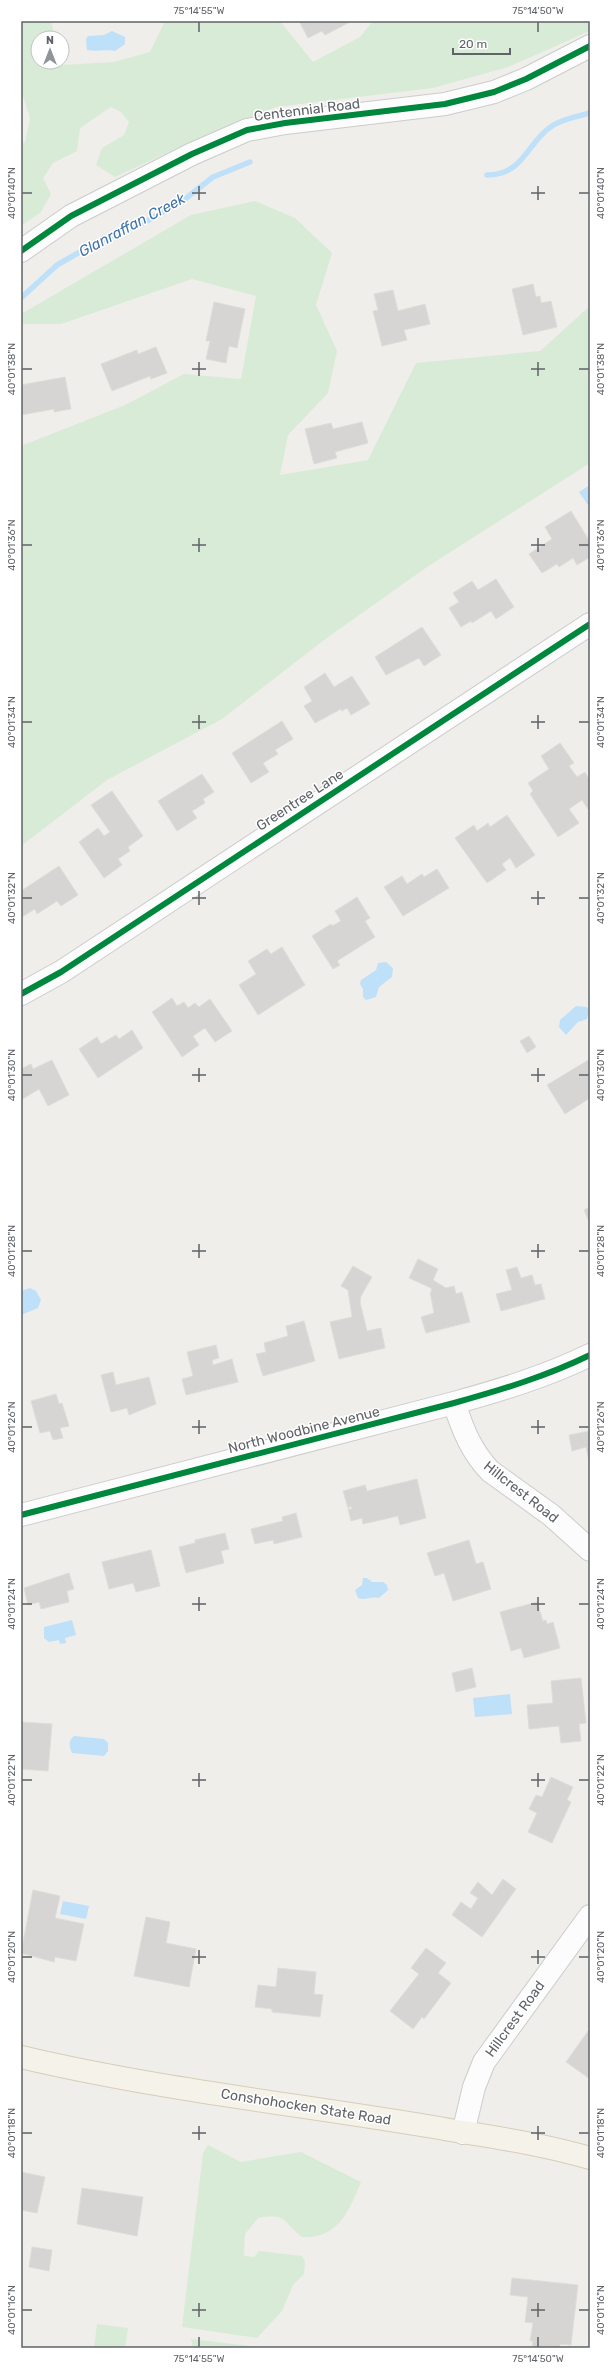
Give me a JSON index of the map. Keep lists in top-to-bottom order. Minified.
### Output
{"streets":{"main road":["Conshohocken State Road"],"street":["Centennial Road","Greentree Lane","North Woodbine Avenue","Hillcrest Road"]},"crossings":[["North Woodbine Avenue","Hillcrest Road"],["Hillcrest Road","Conshohocken State Road"]],"water":["Glanraffan Creek"],"scale_bar":"20 m","north":"top","coordinates":["75°14'55\"W","75°14'50\"W","40°01'40\"N","40°01'38\"N","40°01'36\"N","40°01'34\"N","40°01'32\"N","40°01'30\"N","40°01'28\"N","40°01'26\"N","40°01'24\"N","40°01'22\"N","40°01'20\"N","40°01'18\"N","40°01'16\"N"]}
